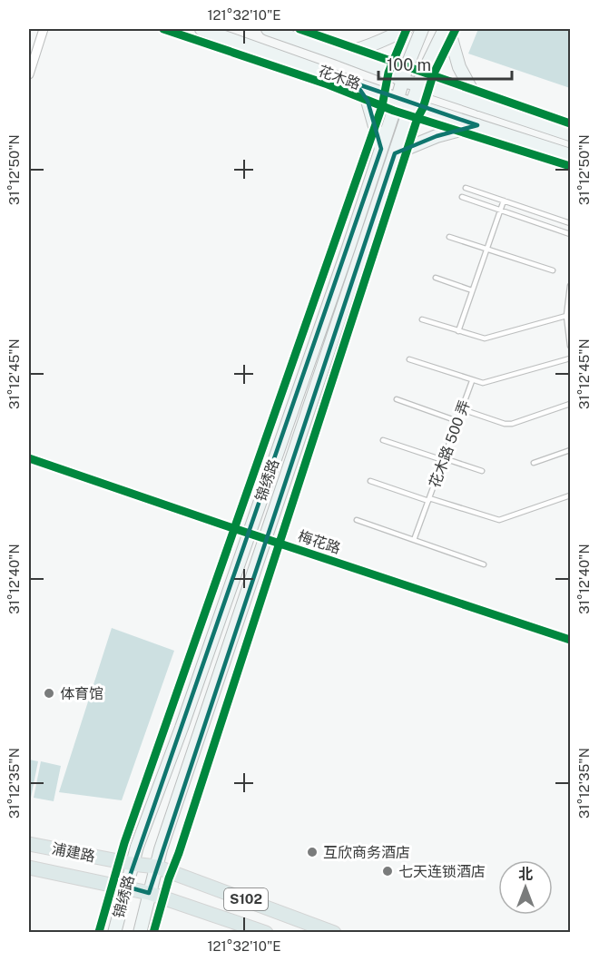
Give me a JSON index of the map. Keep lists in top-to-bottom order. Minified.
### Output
{"streets":{"main road":["花木路","锦绣路","浦建路","S102"],"street":["梅花路"],"lane":["花木路 500 弄"]},"crossings":[["花木路","锦绣路"],["锦绣路","梅花路"],["锦绣路","浦建路"]],"places":["体育馆","互欣商务酒店","七天连锁酒店"],"scale_bar":"100 m","north":"top","coordinates":["121°32'10\"E","31°12'50\"N","31°12'45\"N","31°12'40\"N","31°12'35\"N"]}
